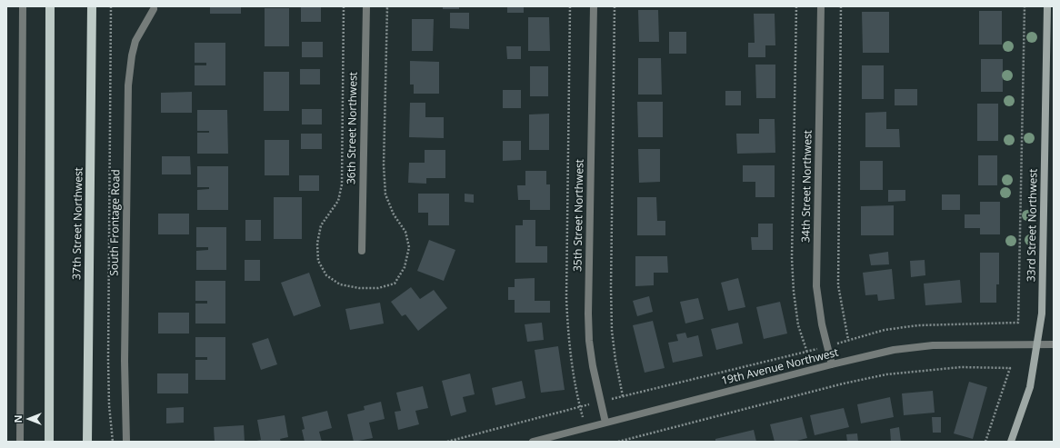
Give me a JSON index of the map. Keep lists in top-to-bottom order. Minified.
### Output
{"streets":{"main road":["37th Street Northwest"],"street":["36th Street Northwest","34th Street Northwest","35th Street Northwest","South Frontage Road","33rd Street Northwest","19th Avenue Northwest"]},"crossings":[["34th Street Northwest","19th Avenue Northwest"],["35th Street Northwest","19th Avenue Northwest"],["33rd Street Northwest","19th Avenue Northwest"]],"north":"left"}
